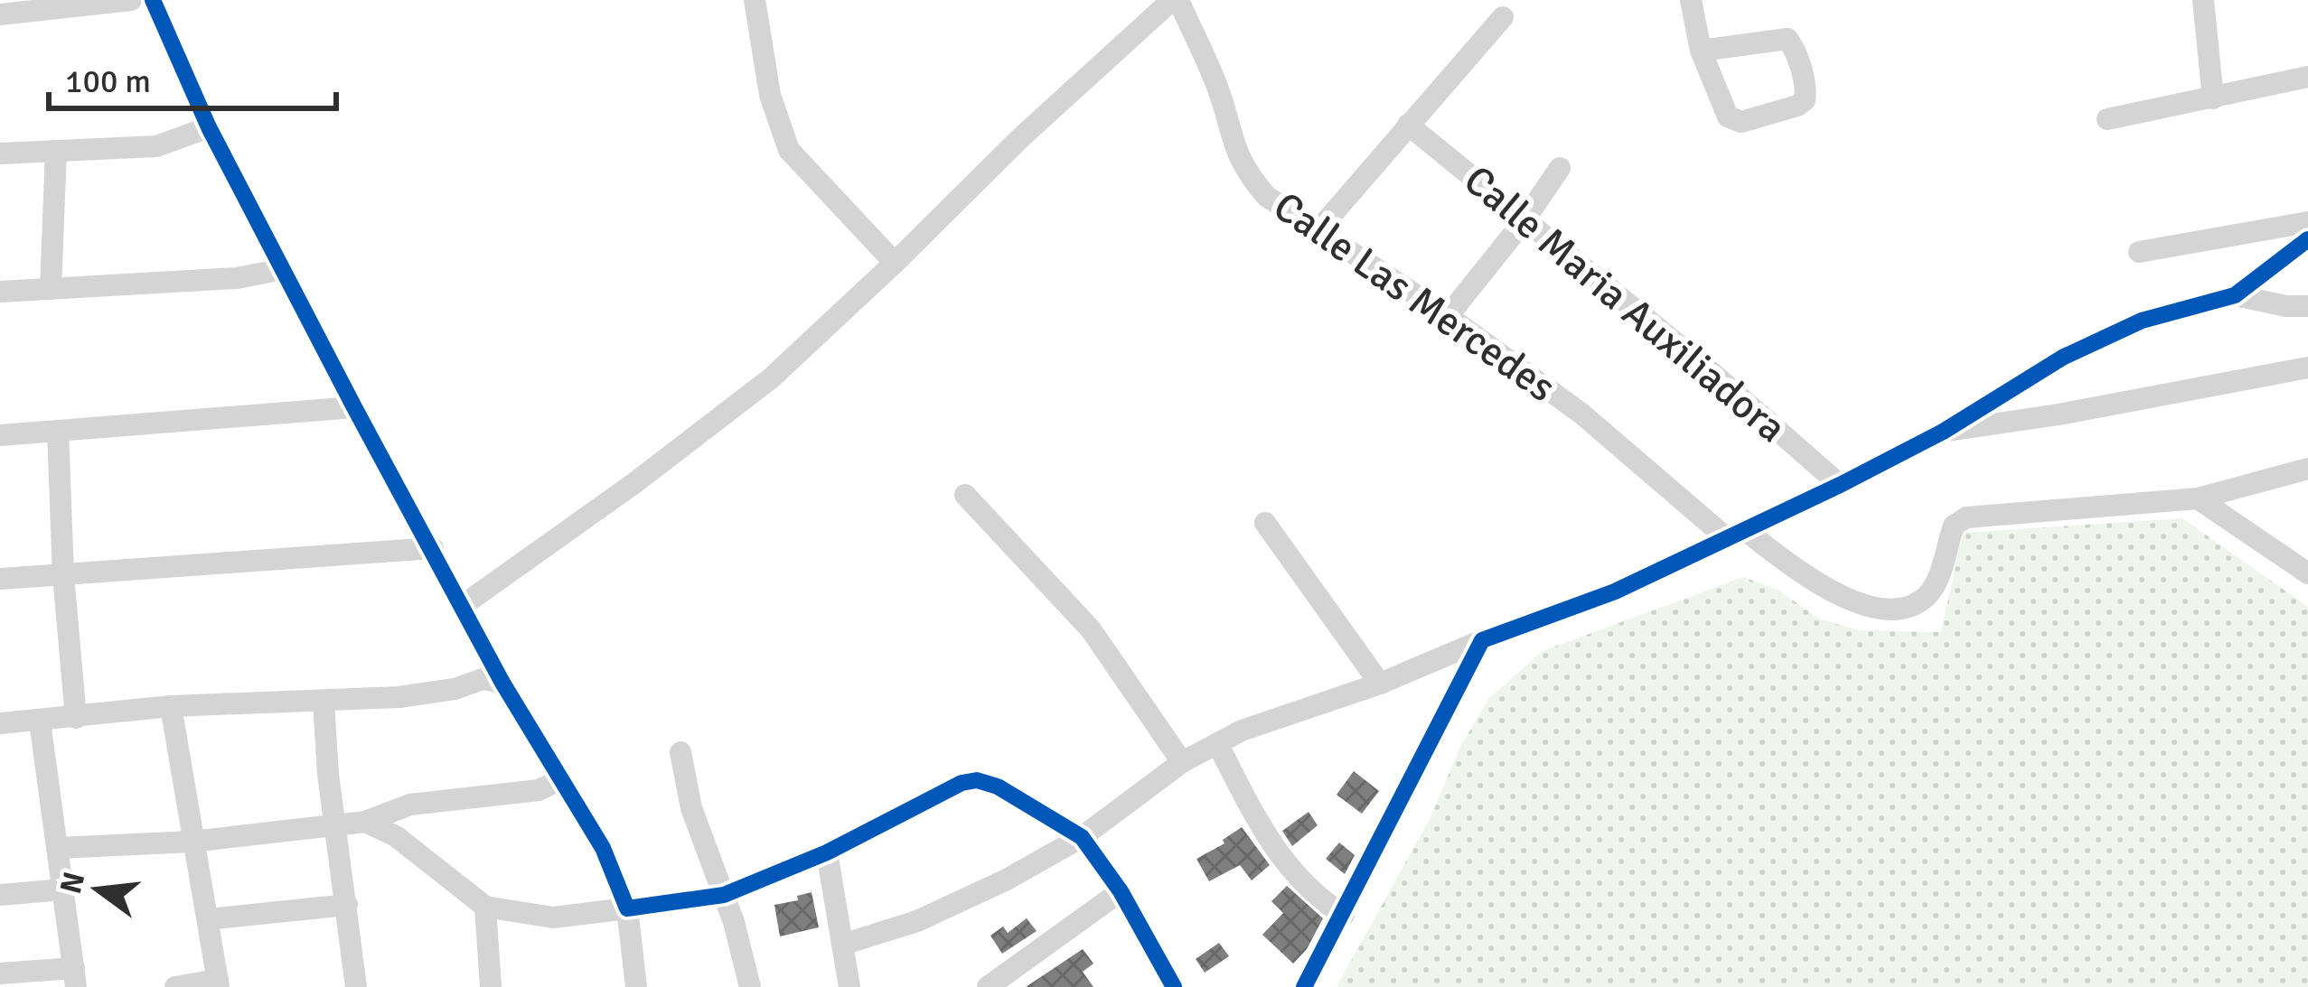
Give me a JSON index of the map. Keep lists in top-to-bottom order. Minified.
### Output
{"streets":{"street":["Calle Las Mercedes","Calle Maria Auxiliadora"]},"scale_bar":"100 m","north":"left"}
